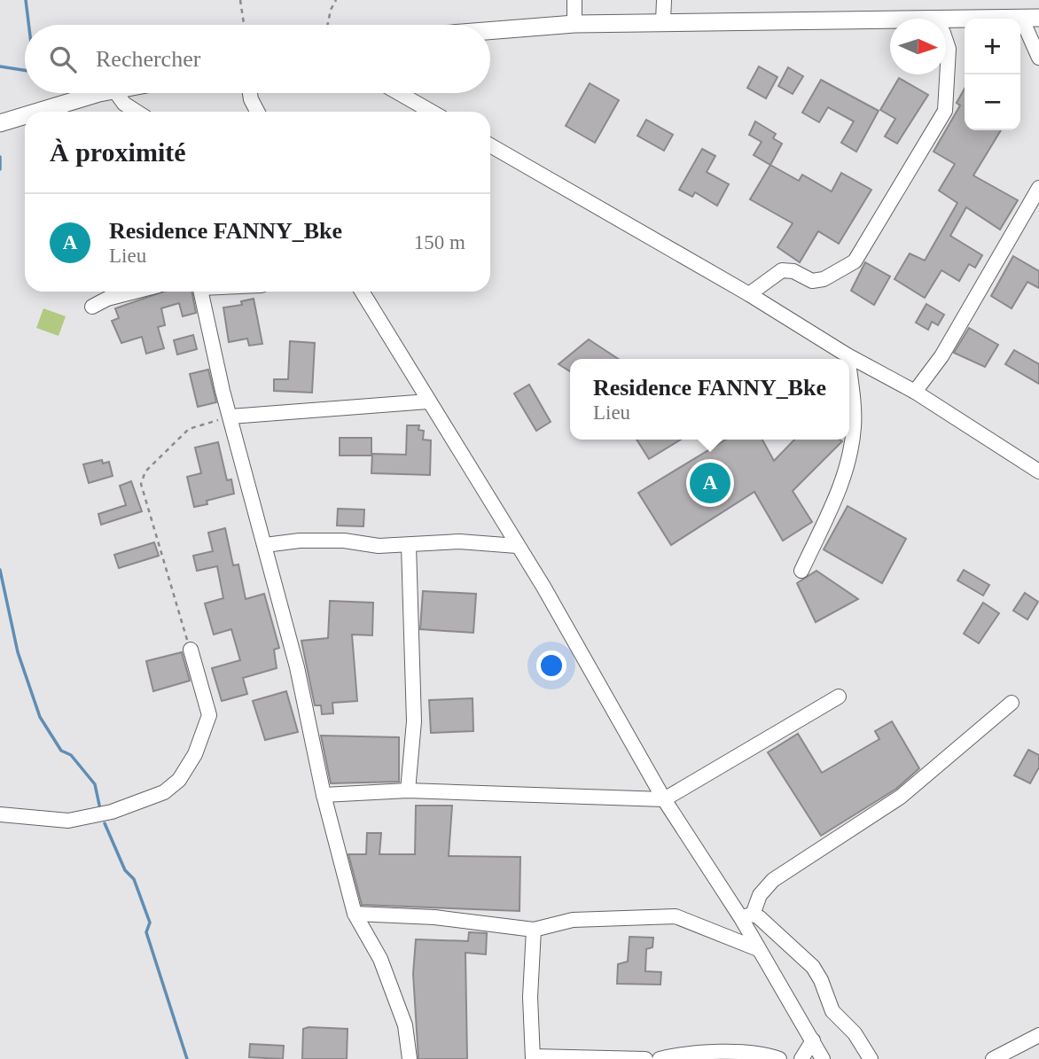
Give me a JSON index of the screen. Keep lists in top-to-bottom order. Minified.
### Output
{"north":"right","page":{"map_buttons":["+","−"],"search":"Rechercher","heading":"À proximité","list":[{"mark":"A","name":"Residence FANNY_Bke","note":"Lieu","value":"150 m"}],"popup":["Residence FANNY_Bke","Lieu"],"pins":"A"}}
